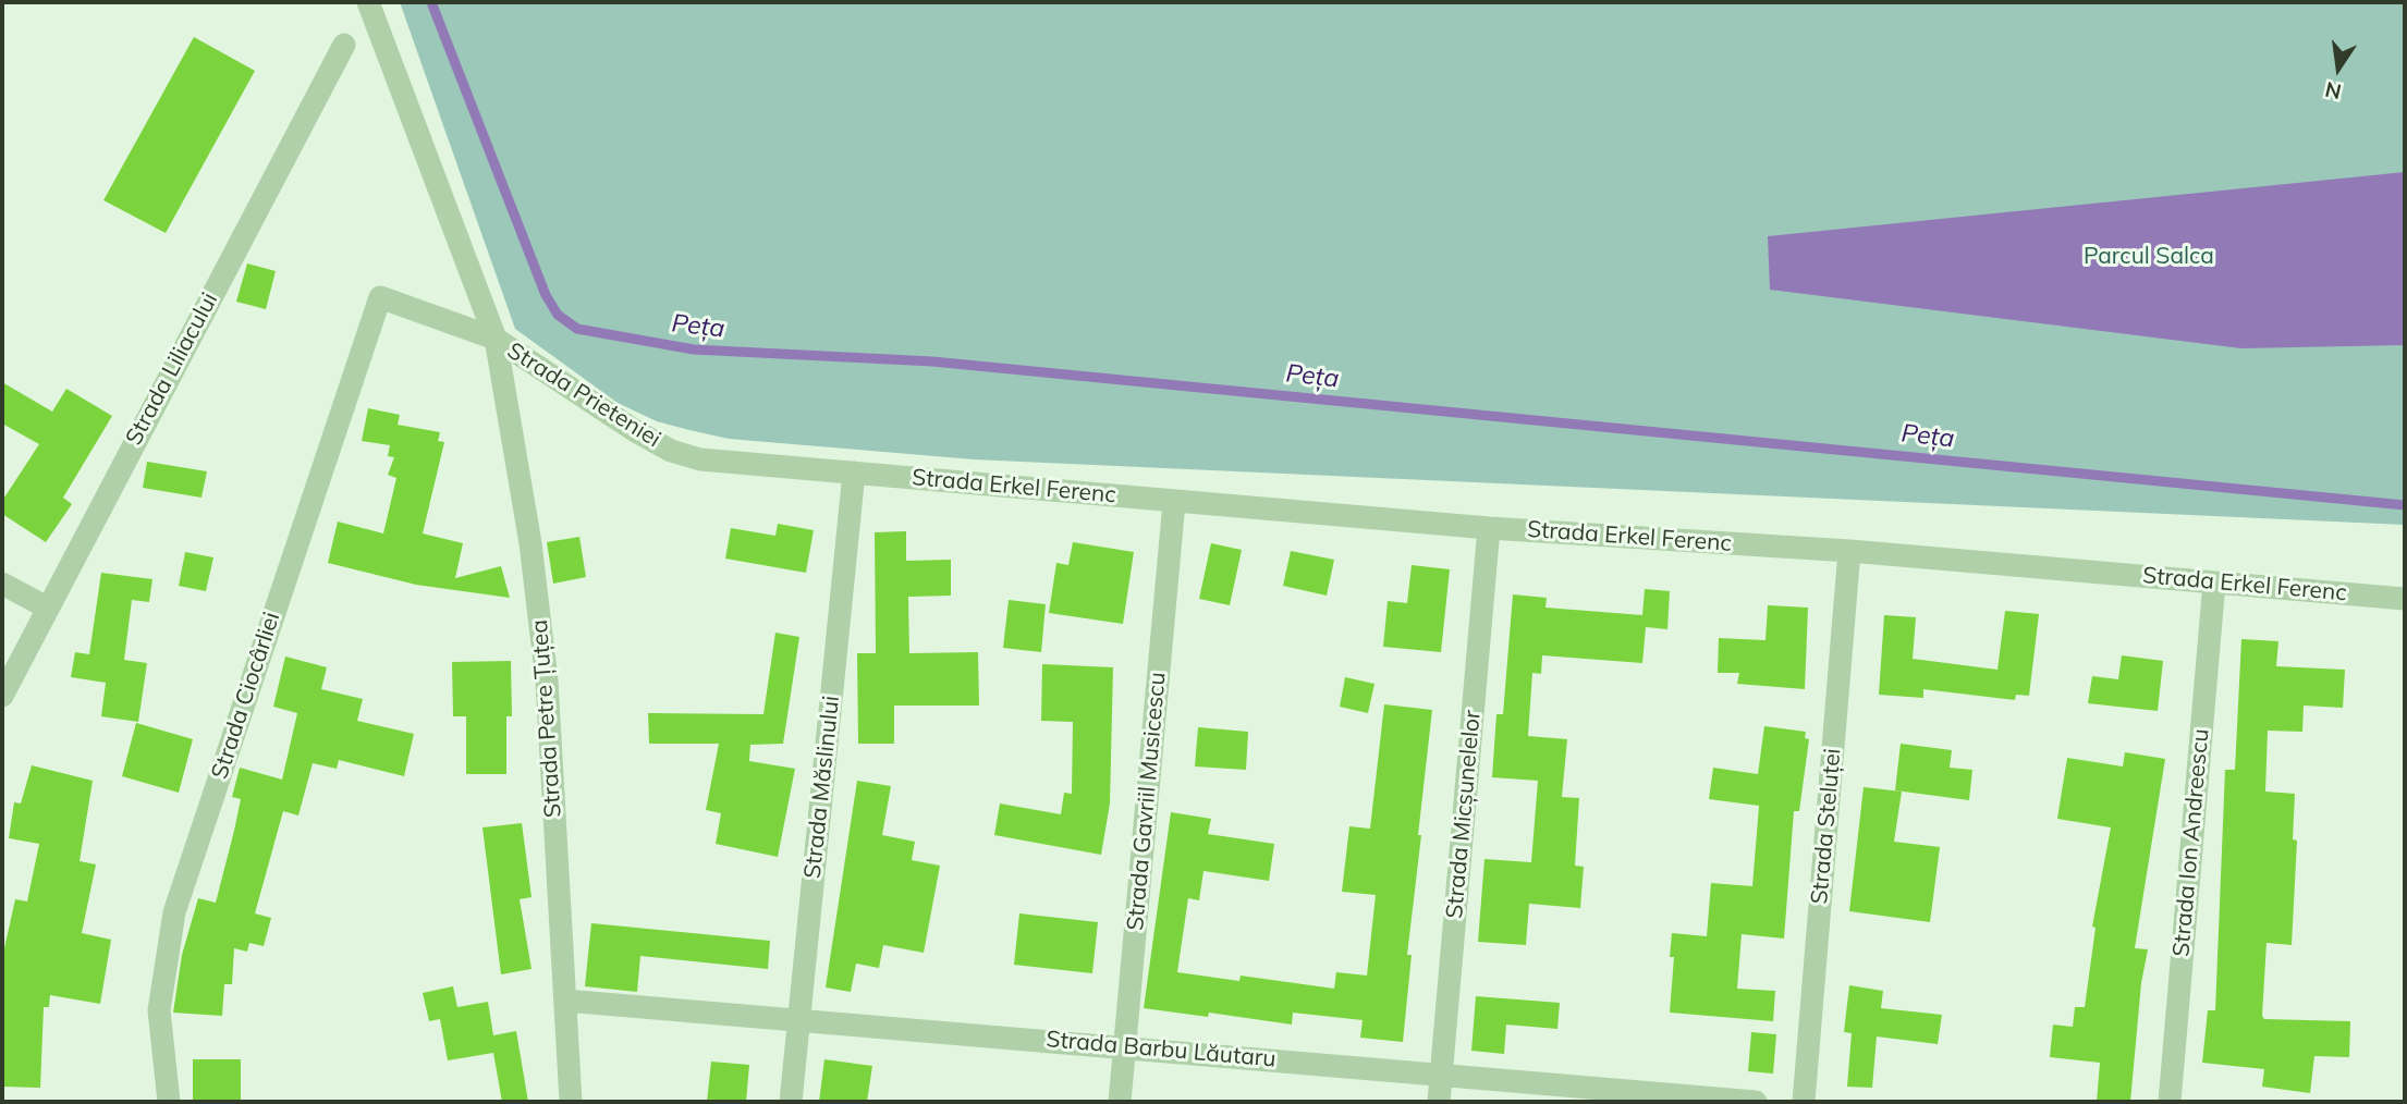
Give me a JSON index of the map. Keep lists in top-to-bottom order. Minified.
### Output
{"streets":{"street":["Strada Liliacului","Strada Prieteniei","Strada Erkel Ferenc","Strada Ciocârliei","Strada Petre Țuțea","Strada Măslinului","Strada Gavriil Musicescu","Strada Micșunelelor","Strada Steluței","Strada Ion Andreescu","Strada Barbu Lăutaru"]},"crossings":[["Strada Prieteniei","Strada Erkel Ferenc"],["Strada Prieteniei","Strada Ciocârliei"],["Strada Prieteniei","Strada Petre Țuțea"],["Strada Prieteniei","Strada Măslinului"],["Strada Erkel Ferenc","Strada Măslinului"],["Strada Erkel Ferenc","Strada Gavriil Musicescu"],["Strada Erkel Ferenc","Strada Micșunelelor"],["Strada Erkel Ferenc","Strada Steluței"],["Strada Erkel Ferenc","Strada Ion Andreescu"],["Strada Petre Țuțea","Strada Barbu Lăutaru"],["Strada Măslinului","Strada Barbu Lăutaru"],["Strada Gavriil Musicescu","Strada Barbu Lăutaru"],["Strada Micșunelelor","Strada Barbu Lăutaru"]],"water":["Peța"],"parks":["Parcul Salca"],"north":"bottom"}
